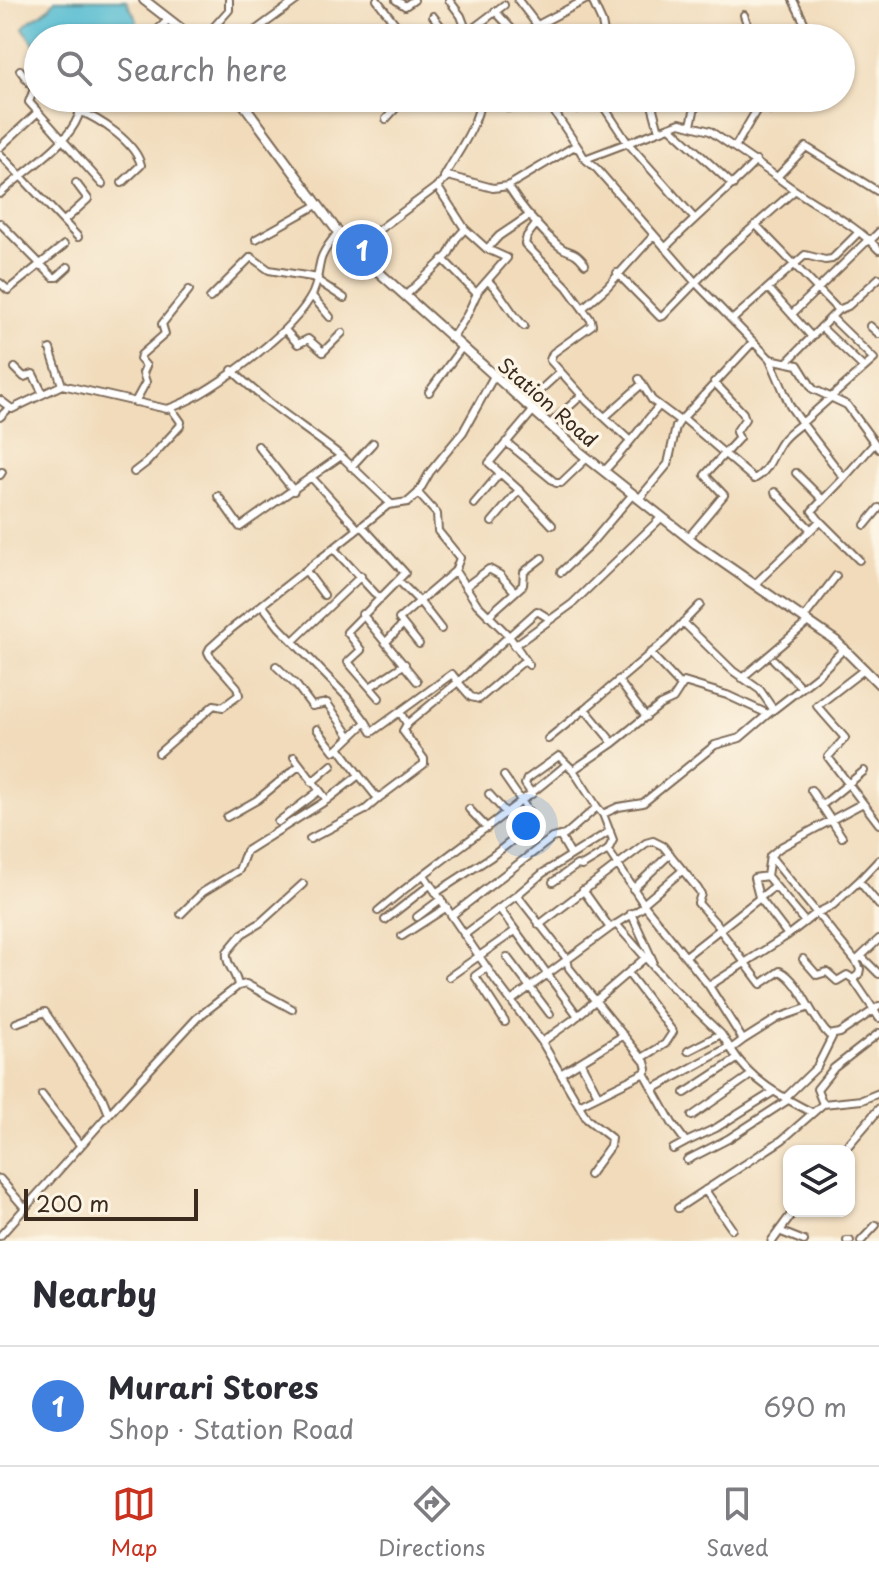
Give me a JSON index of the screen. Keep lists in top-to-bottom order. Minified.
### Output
{"streets":{"main road":["Station Road"]},"scale_bar":"200 m","page":{"search":"Search here","pins":"1","scale":"200 m","heading":"Nearby","list":[{"mark":"1","name":"Murari Stores","note":"Shop · Station Road","value":"690 m"}],"nav":["Map","Directions","Saved"]}}
